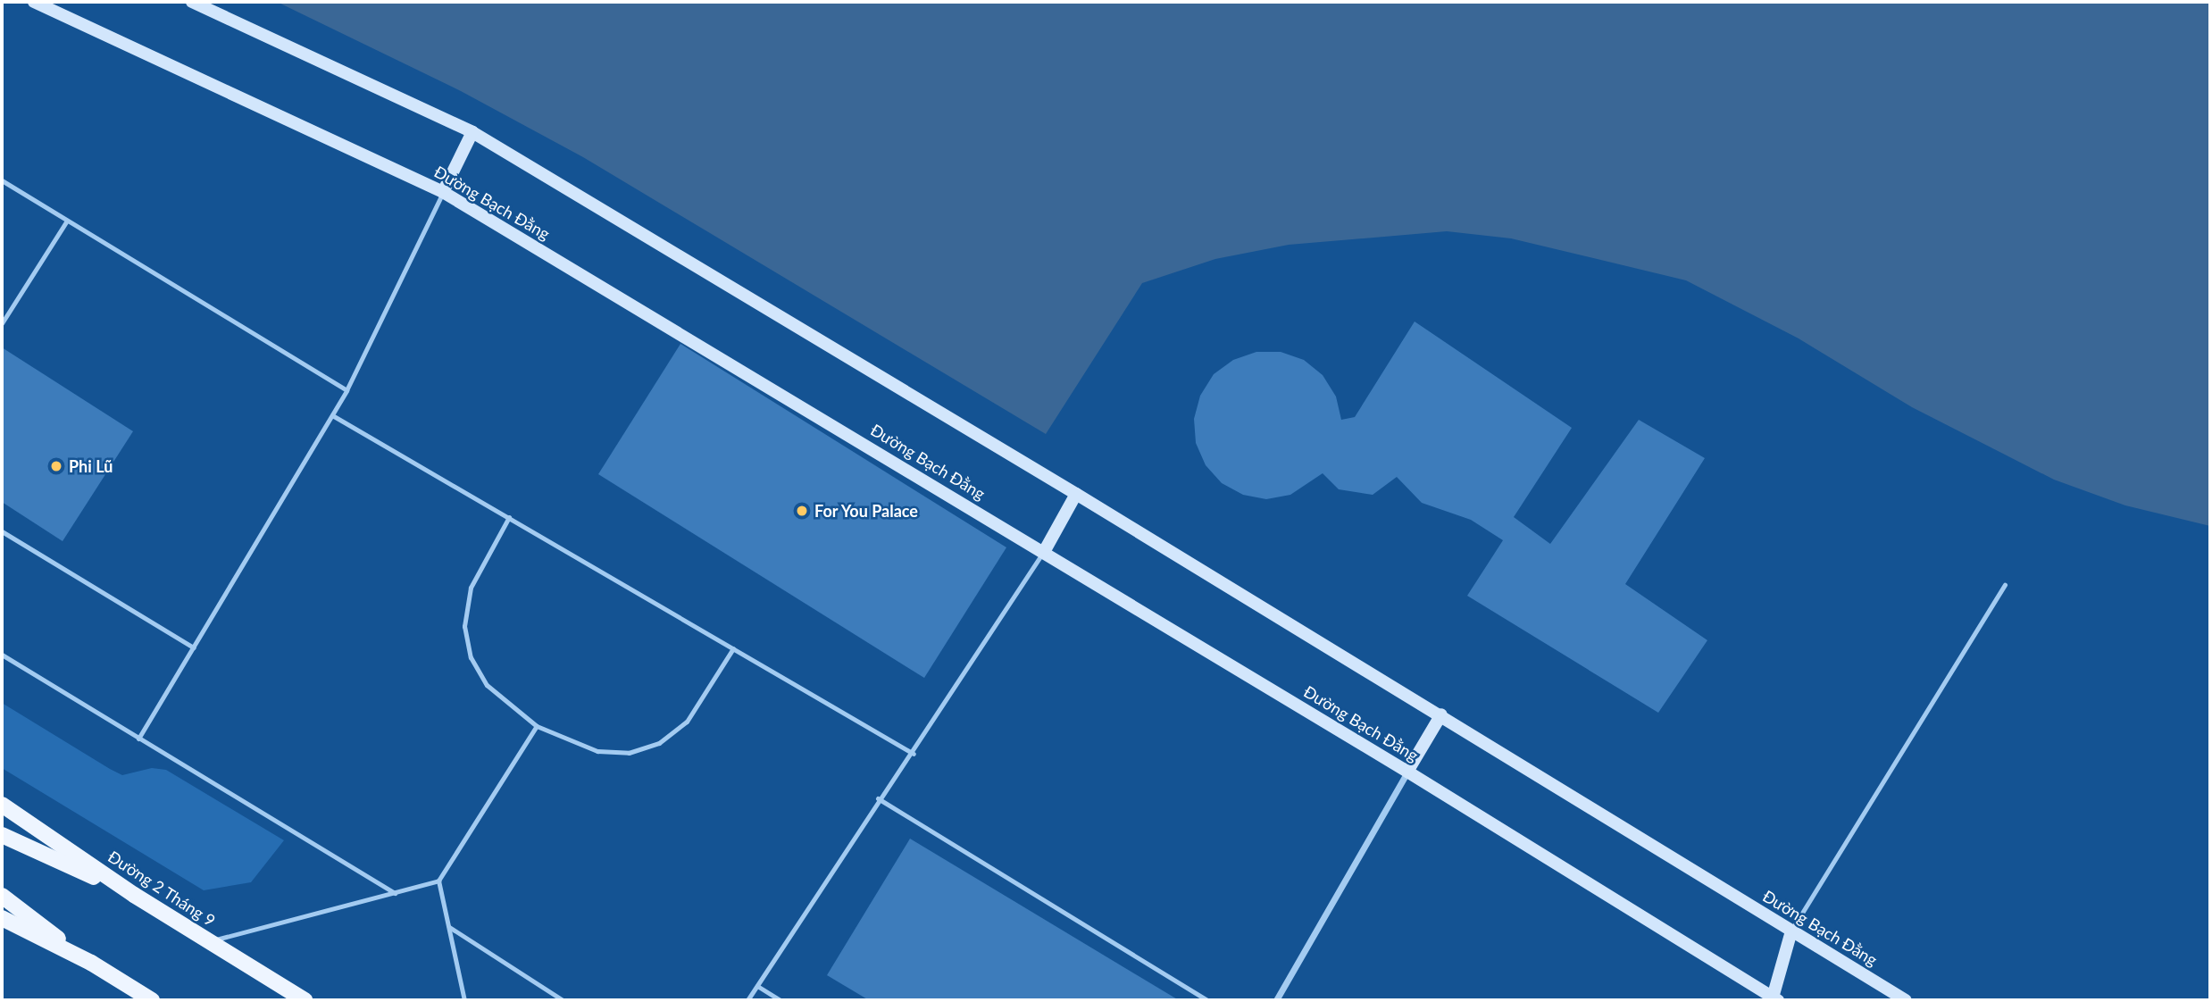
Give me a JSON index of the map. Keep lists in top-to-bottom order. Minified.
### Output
{"streets":{"main road":["Đường Bạch Đằng","Đường 2 Tháng 9"]},"places":["Phi Lũ","For You Palace"]}
